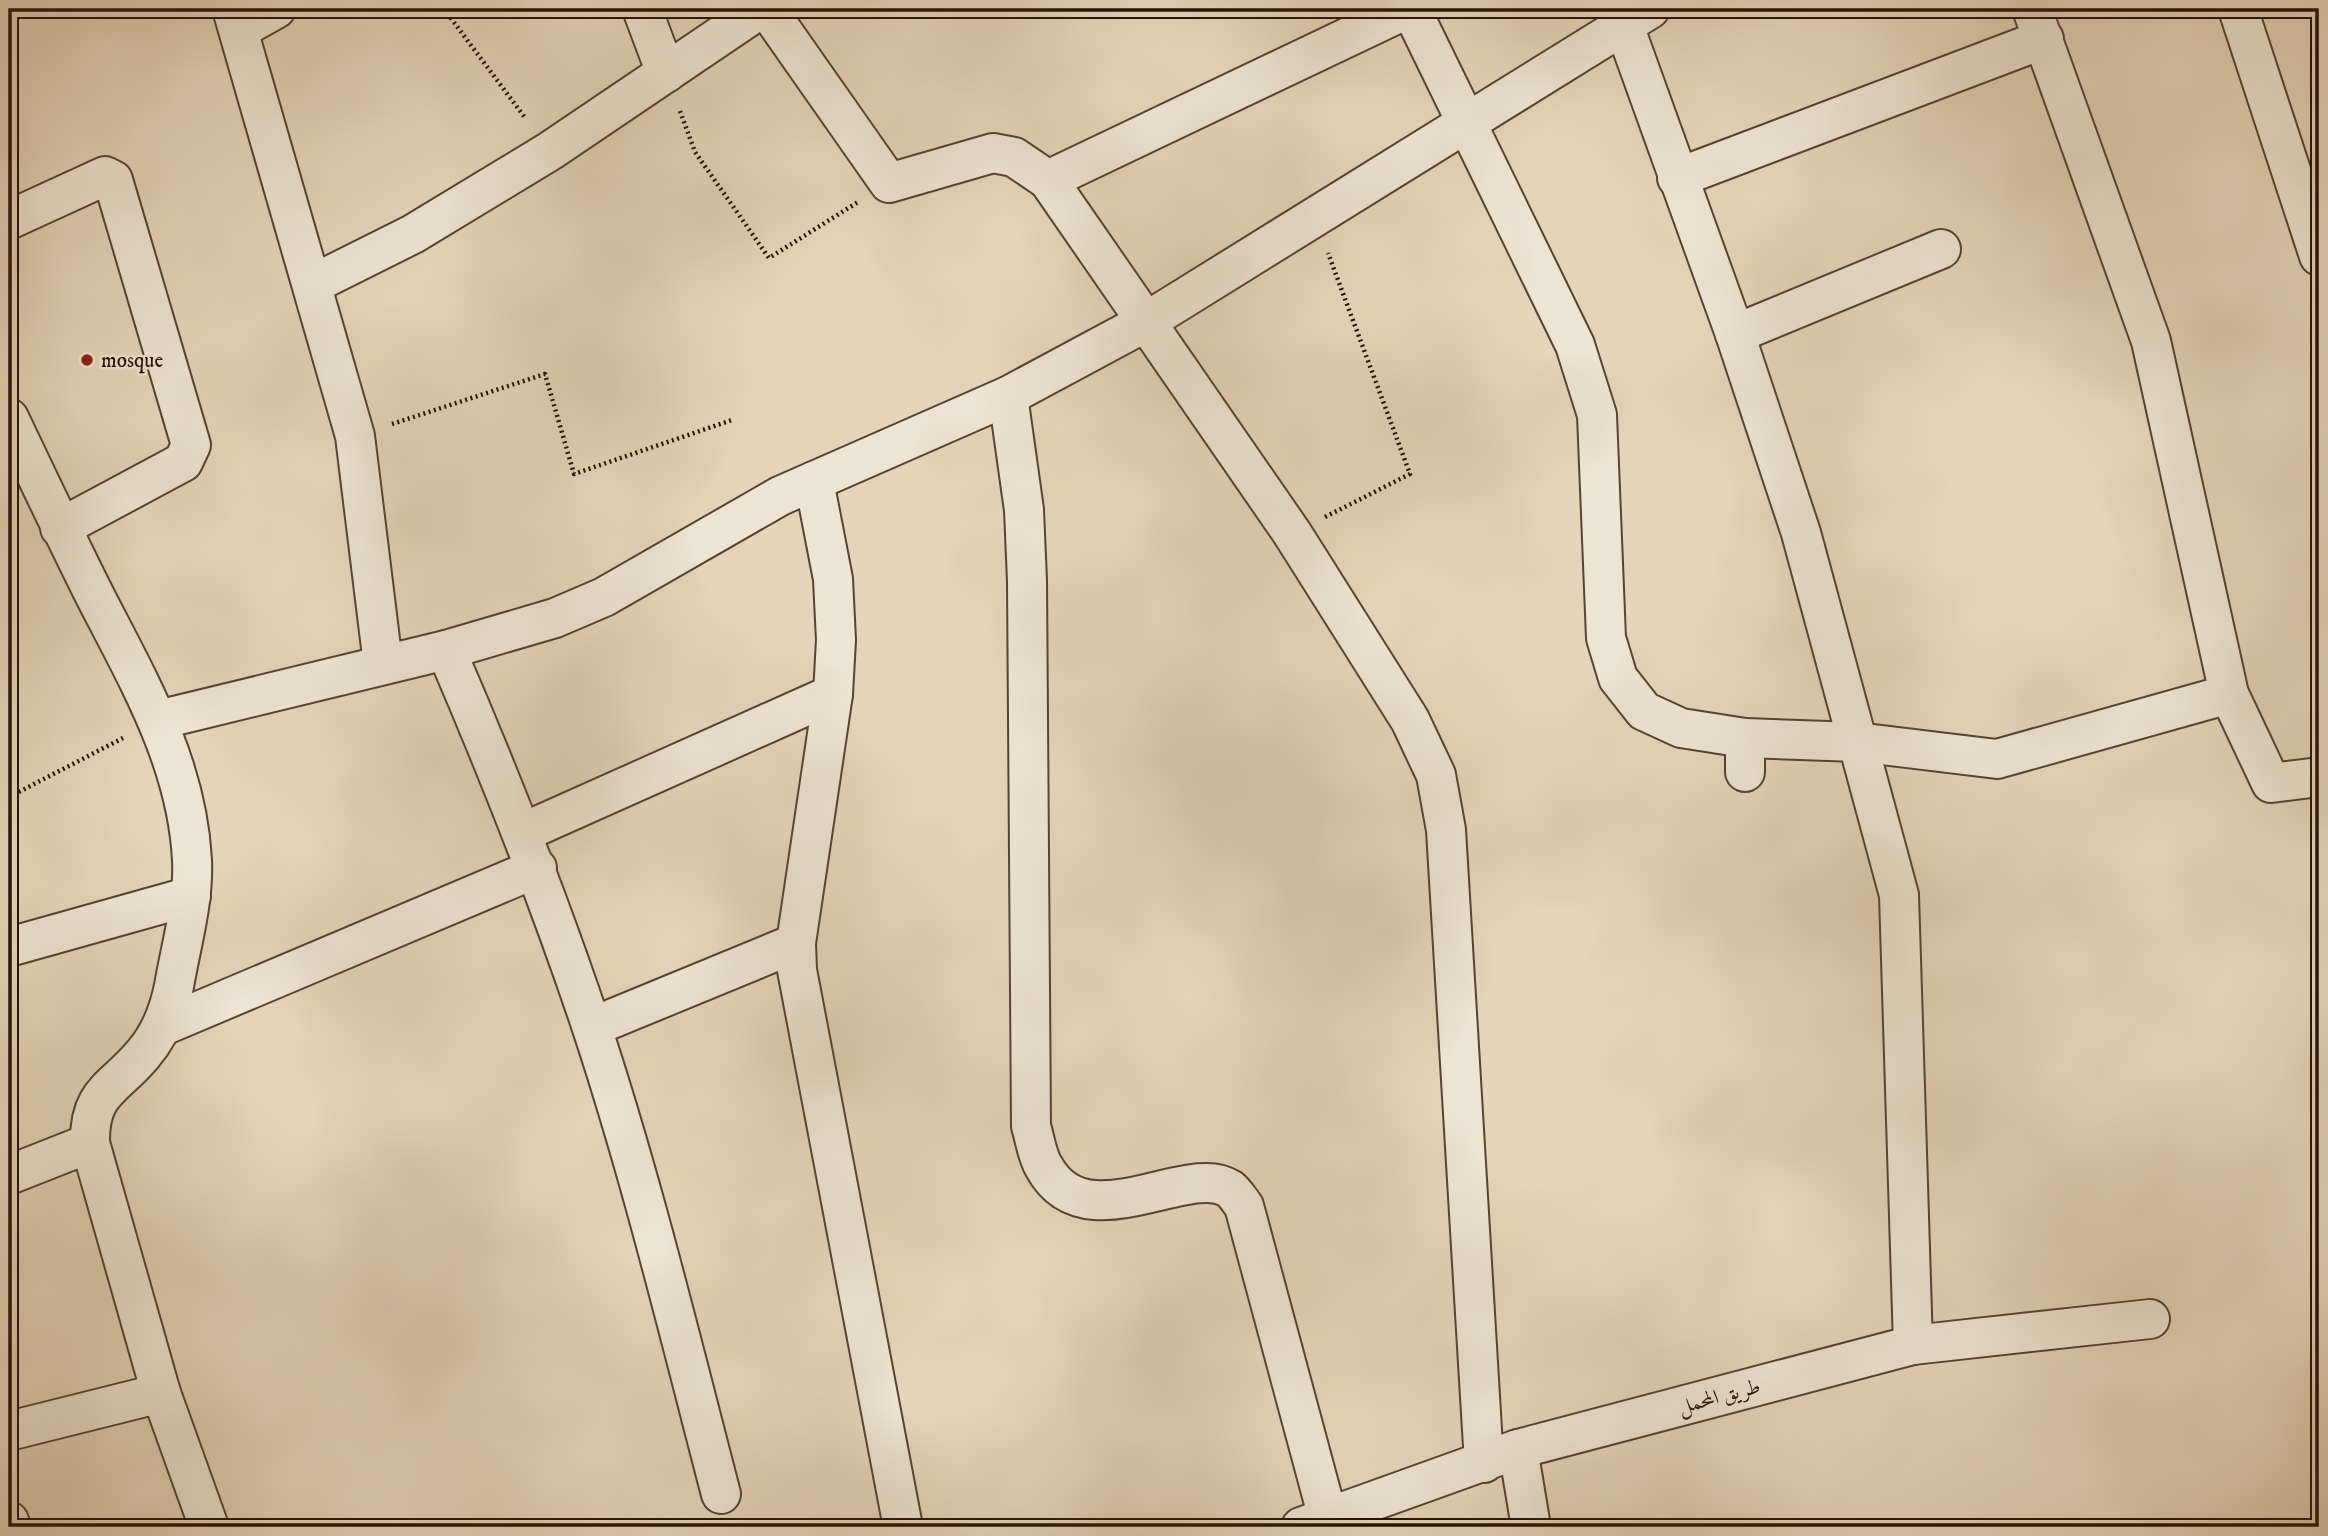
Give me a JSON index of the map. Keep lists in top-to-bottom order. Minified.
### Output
{"streets":{"street":["طريق المحمل"]},"places":["mosque"]}
